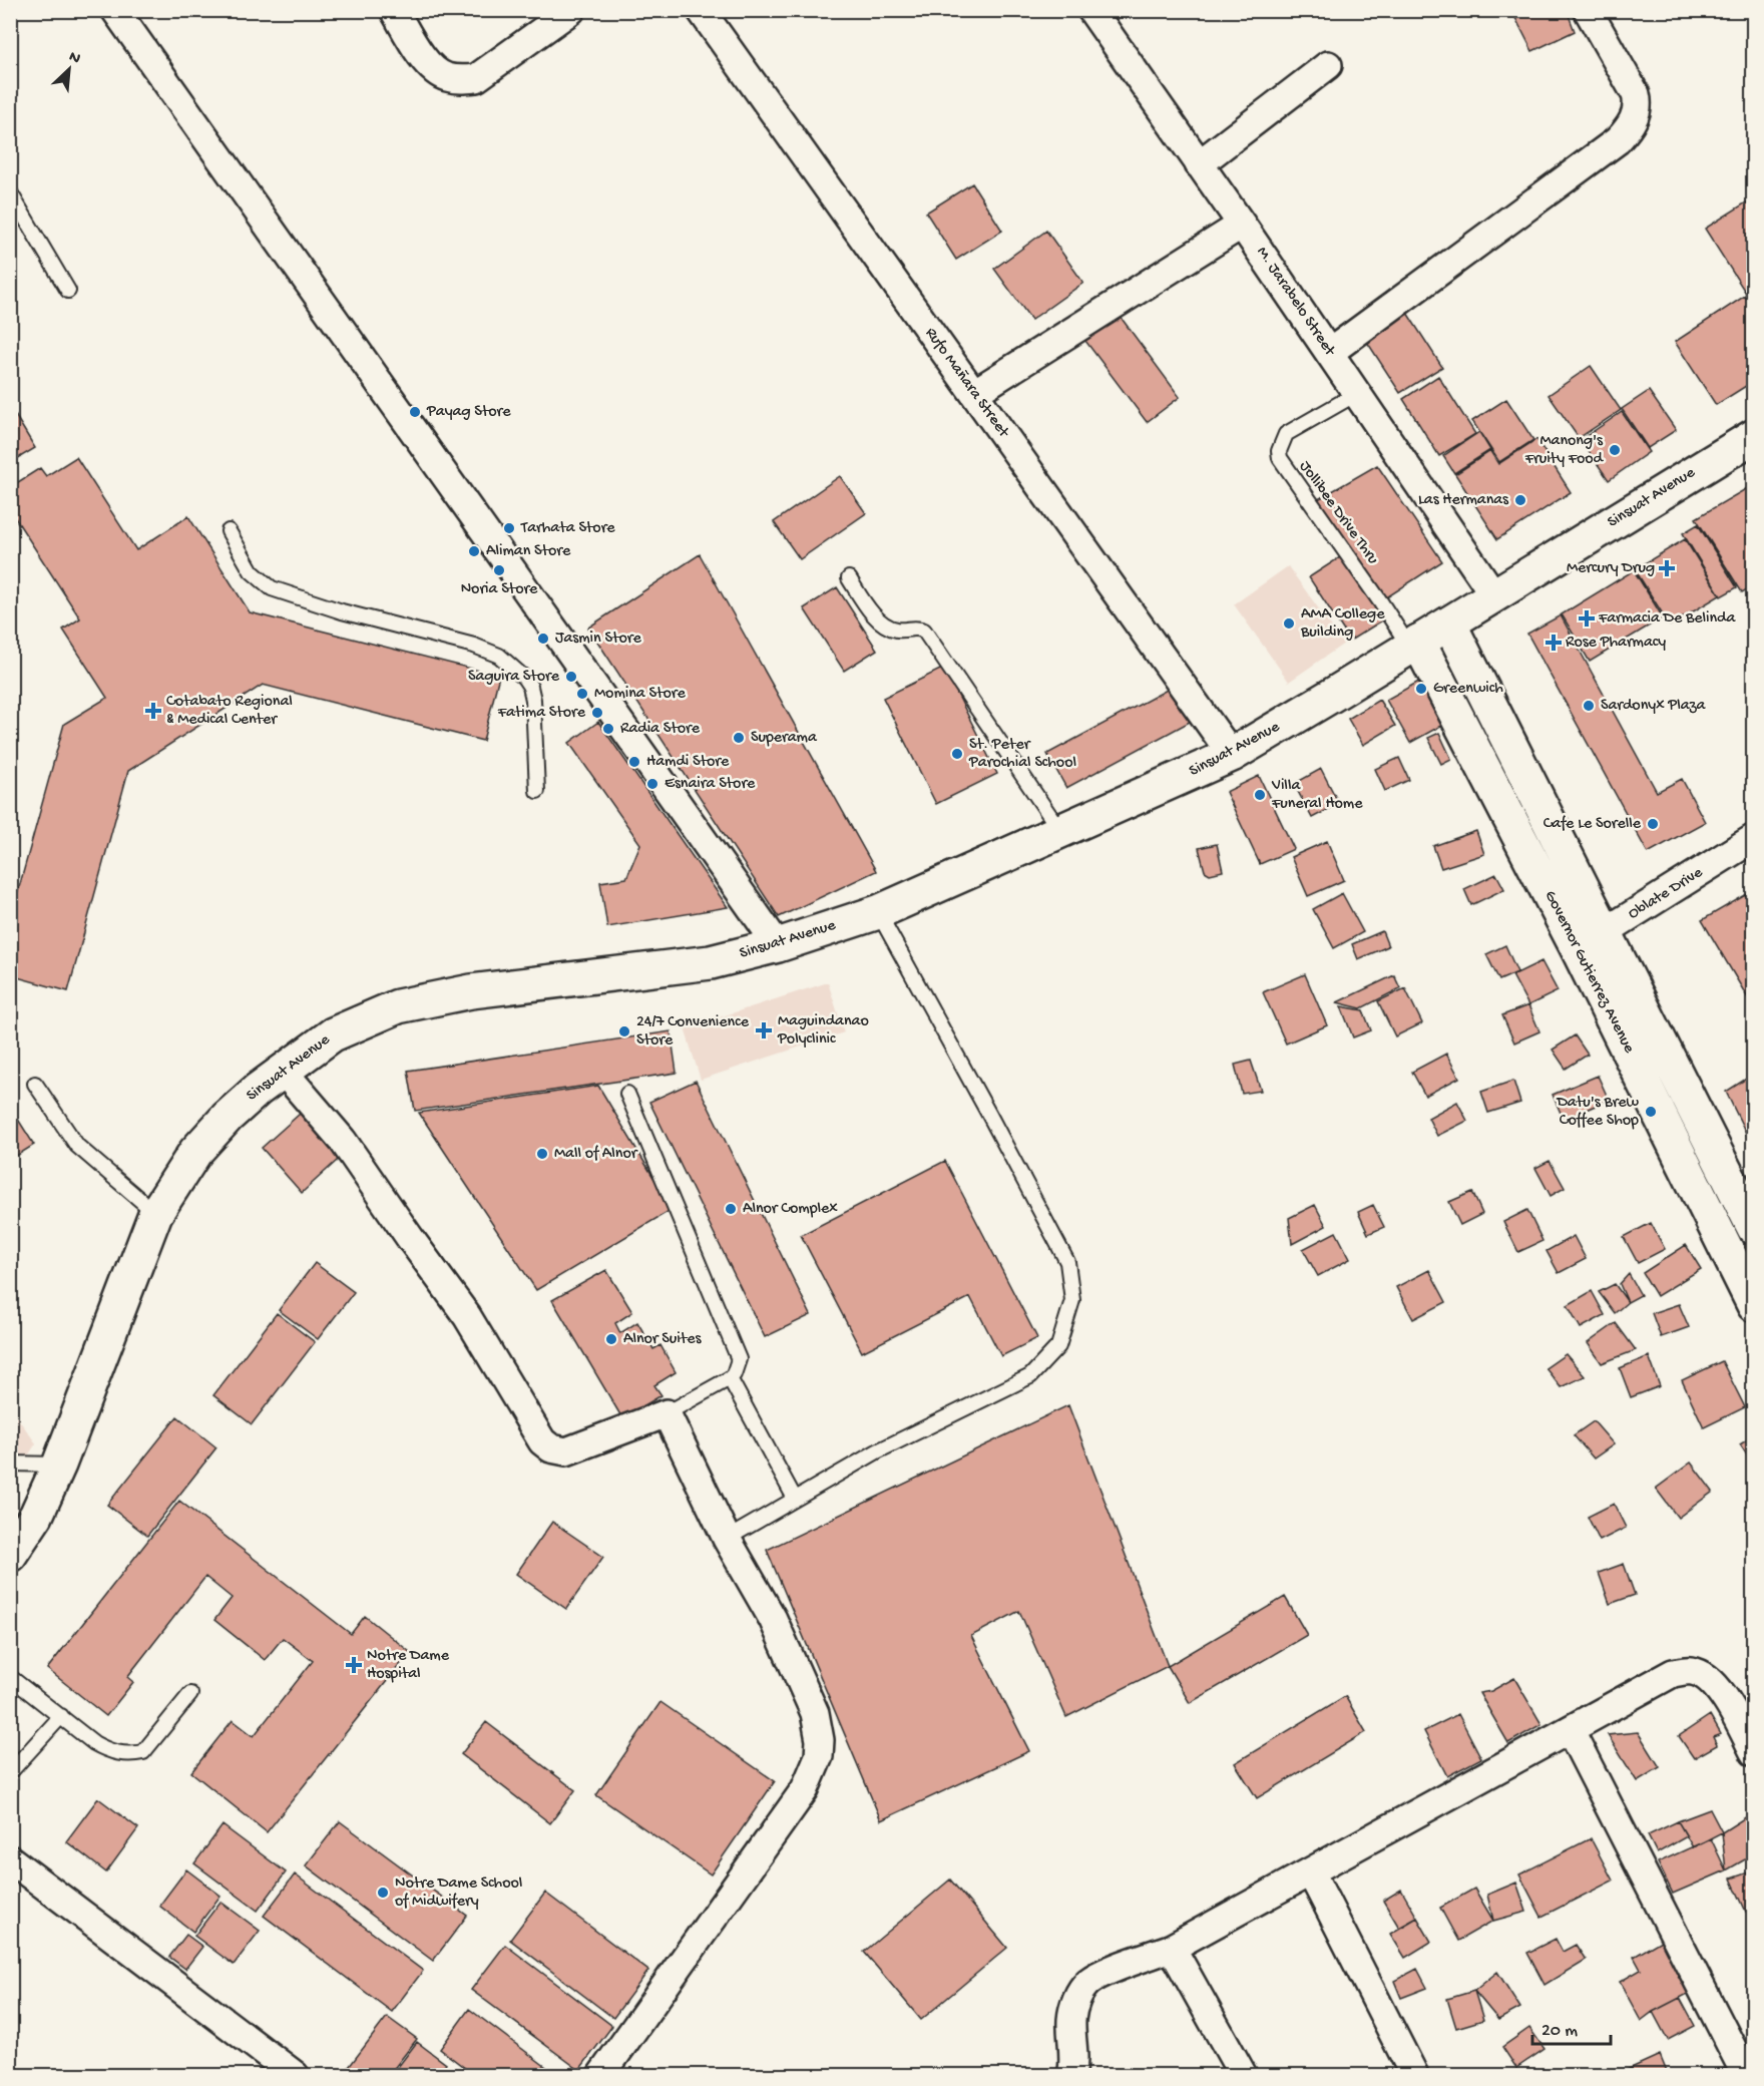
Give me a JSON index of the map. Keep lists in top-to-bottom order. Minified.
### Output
{"streets":{"main road":["Sinsuat Avenue","Governor Gutierrez Avenue"],"street":["M. Jarabelo Street","Rufo Mañara Street","Oblate Drive"],"lane":["Jollibee Drive Thru"]},"crossings":[["M. Jarabelo Street","Sinsuat Avenue"],["M. Jarabelo Street","Jollibee Drive Thru"],["Rufo Mañara Street","Sinsuat Avenue"],["Sinsuat Avenue","Jollibee Drive Thru"],["Sinsuat Avenue","Governor Gutierrez Avenue"],["Jollibee Drive Thru","Governor Gutierrez Avenue"],["Oblate Drive","Governor Gutierrez Avenue"]],"places":{"other":["Payag Store","Manong's Fruity Food","Las Hermanas","Tarhata Store","Aliman Store","Noria Store","AMA College Building","Jasmin Store","Saguira Store","Greenwich","Momina Store","Sardonyx Plaza","Fatima Store","Radia Store","Superama","St. Peter Parochial School","Hamdi Store","Esnaira Store","Villa Funeral Home","Cafe Le Sorelle","24/7 Convenience Store","Datu's Brew Coffee Shop","Mall of Alnor","Alnor Complex","Alnor Suites","Notre Dame School of Midwifery"],"health":["Mercury Drug","Farmacia De Belinda","Rose Pharmacy","Cotabato Regional & Medical Center","Maguindanao Polyclinic","Notre Dame Hospital"]},"scale_bar":"20 m","north":"top right"}
